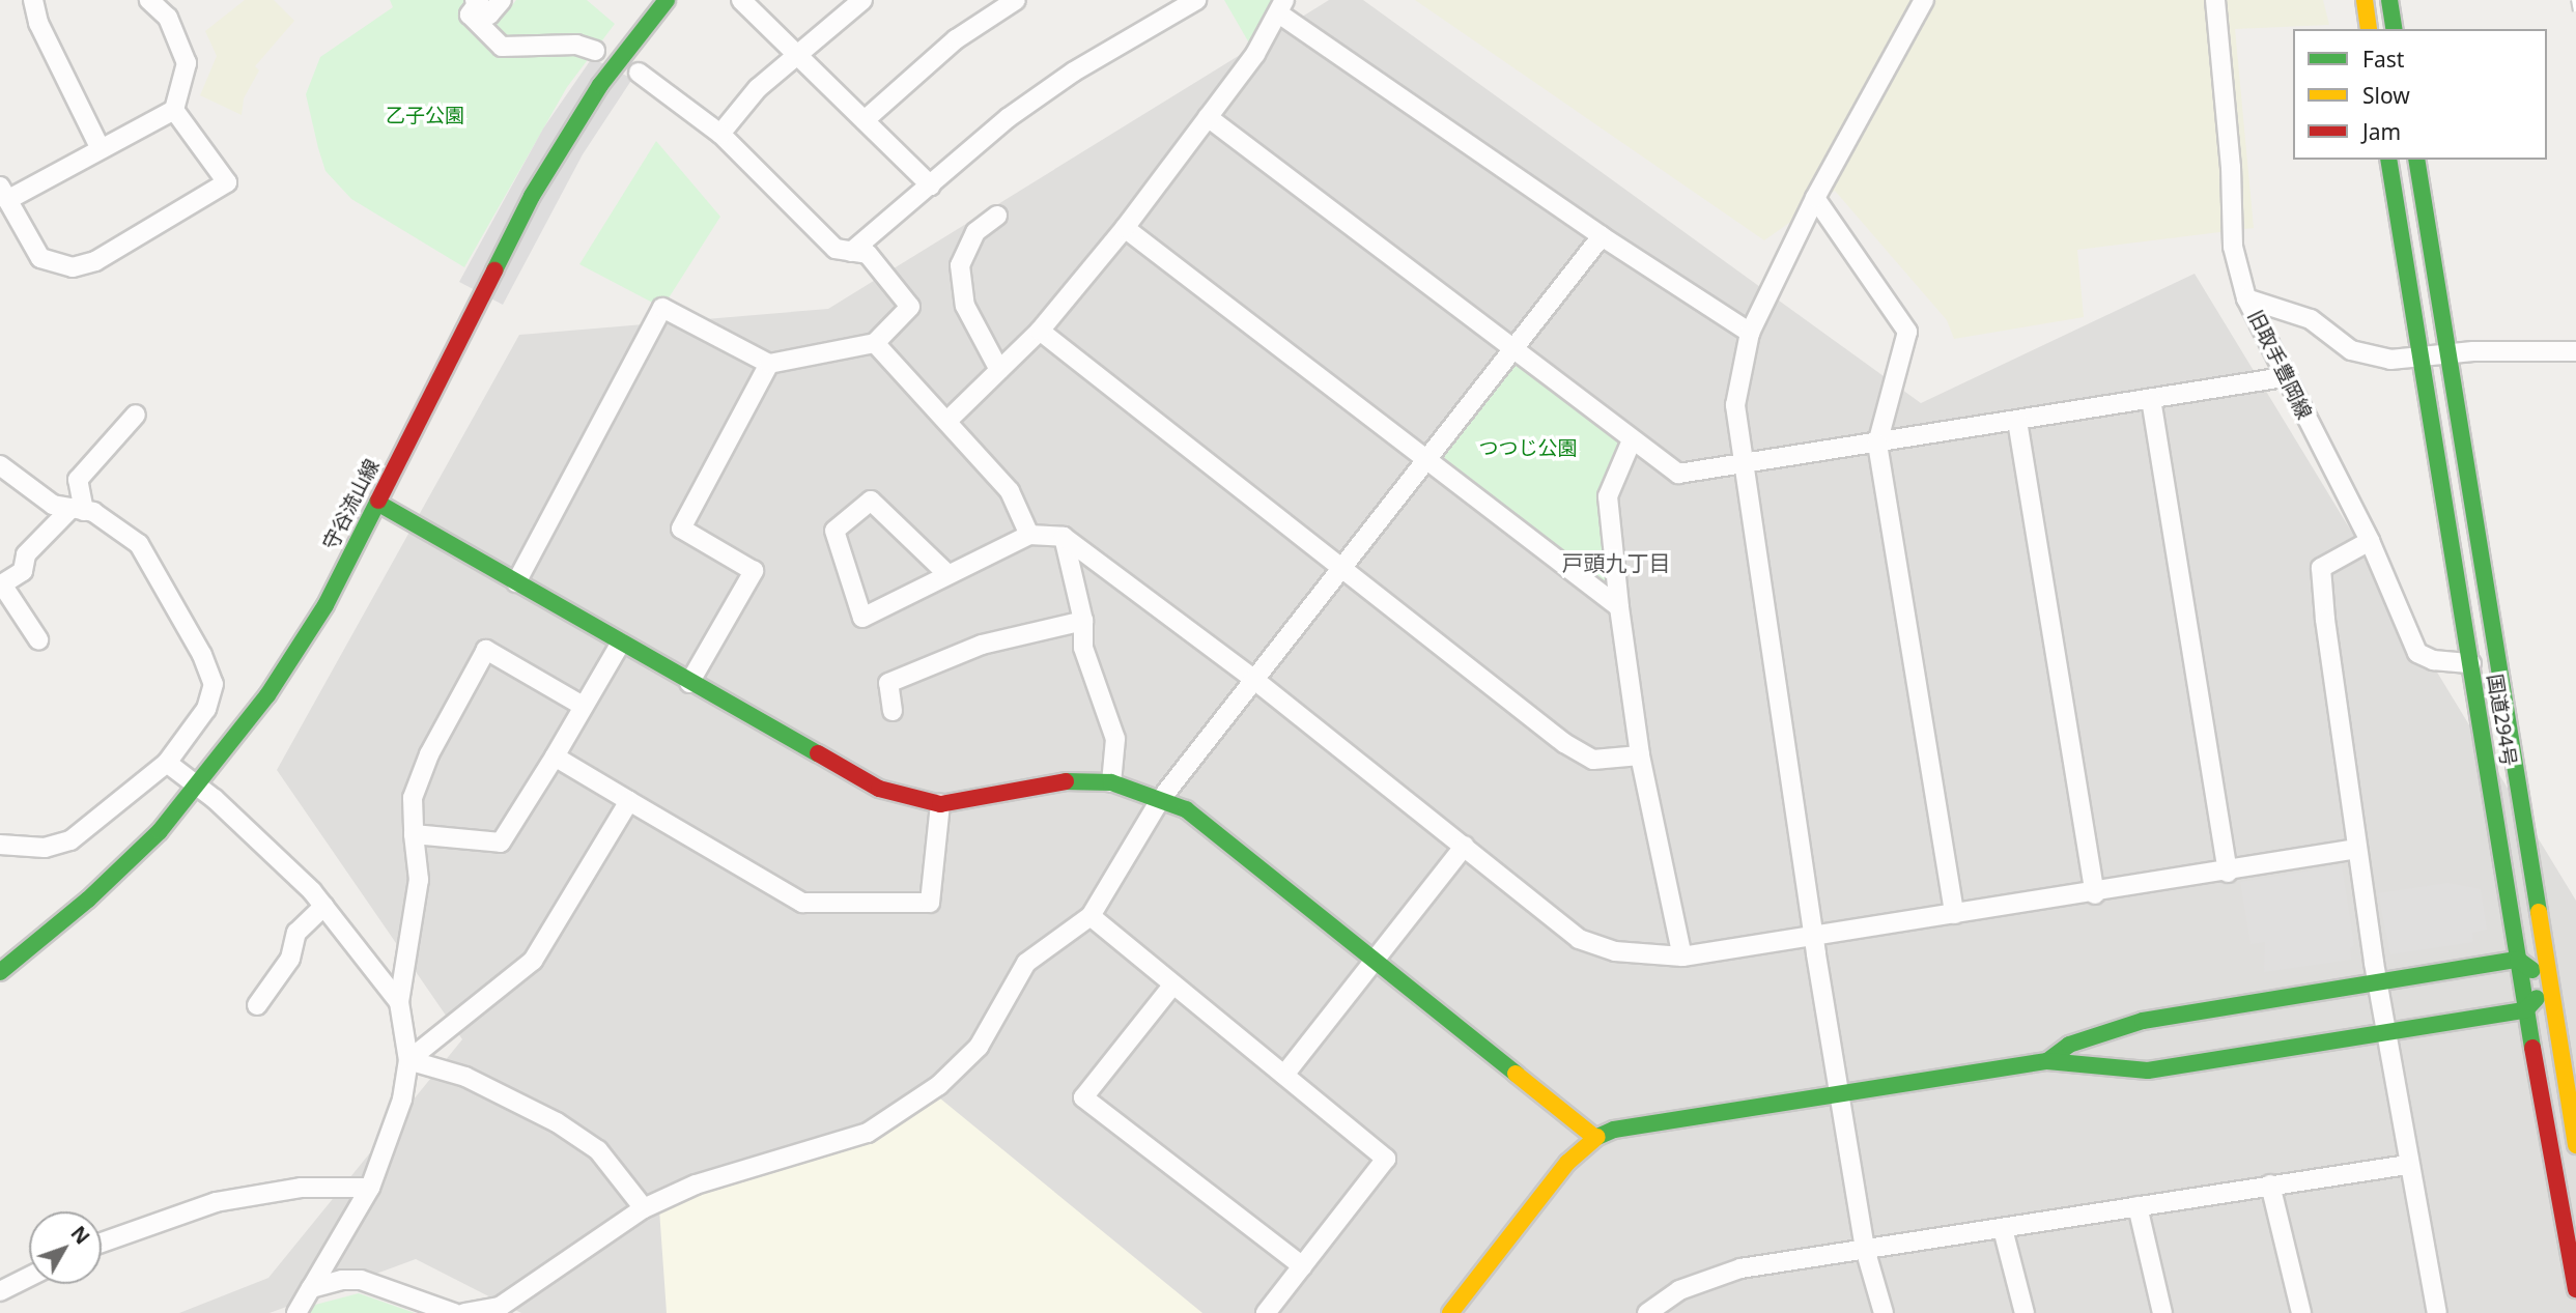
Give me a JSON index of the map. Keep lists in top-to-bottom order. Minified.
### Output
{"streets":{"main road":["守谷流山線","国道294号"],"street":["旧取手豊岡線"]},"crossings":[["旧取手豊岡線","国道294号"]],"districts":["戸頭九丁目"],"parks":["乙子公園","つつじ公園"],"legend":["Fast","Slow","Jam"],"north":"top right"}
